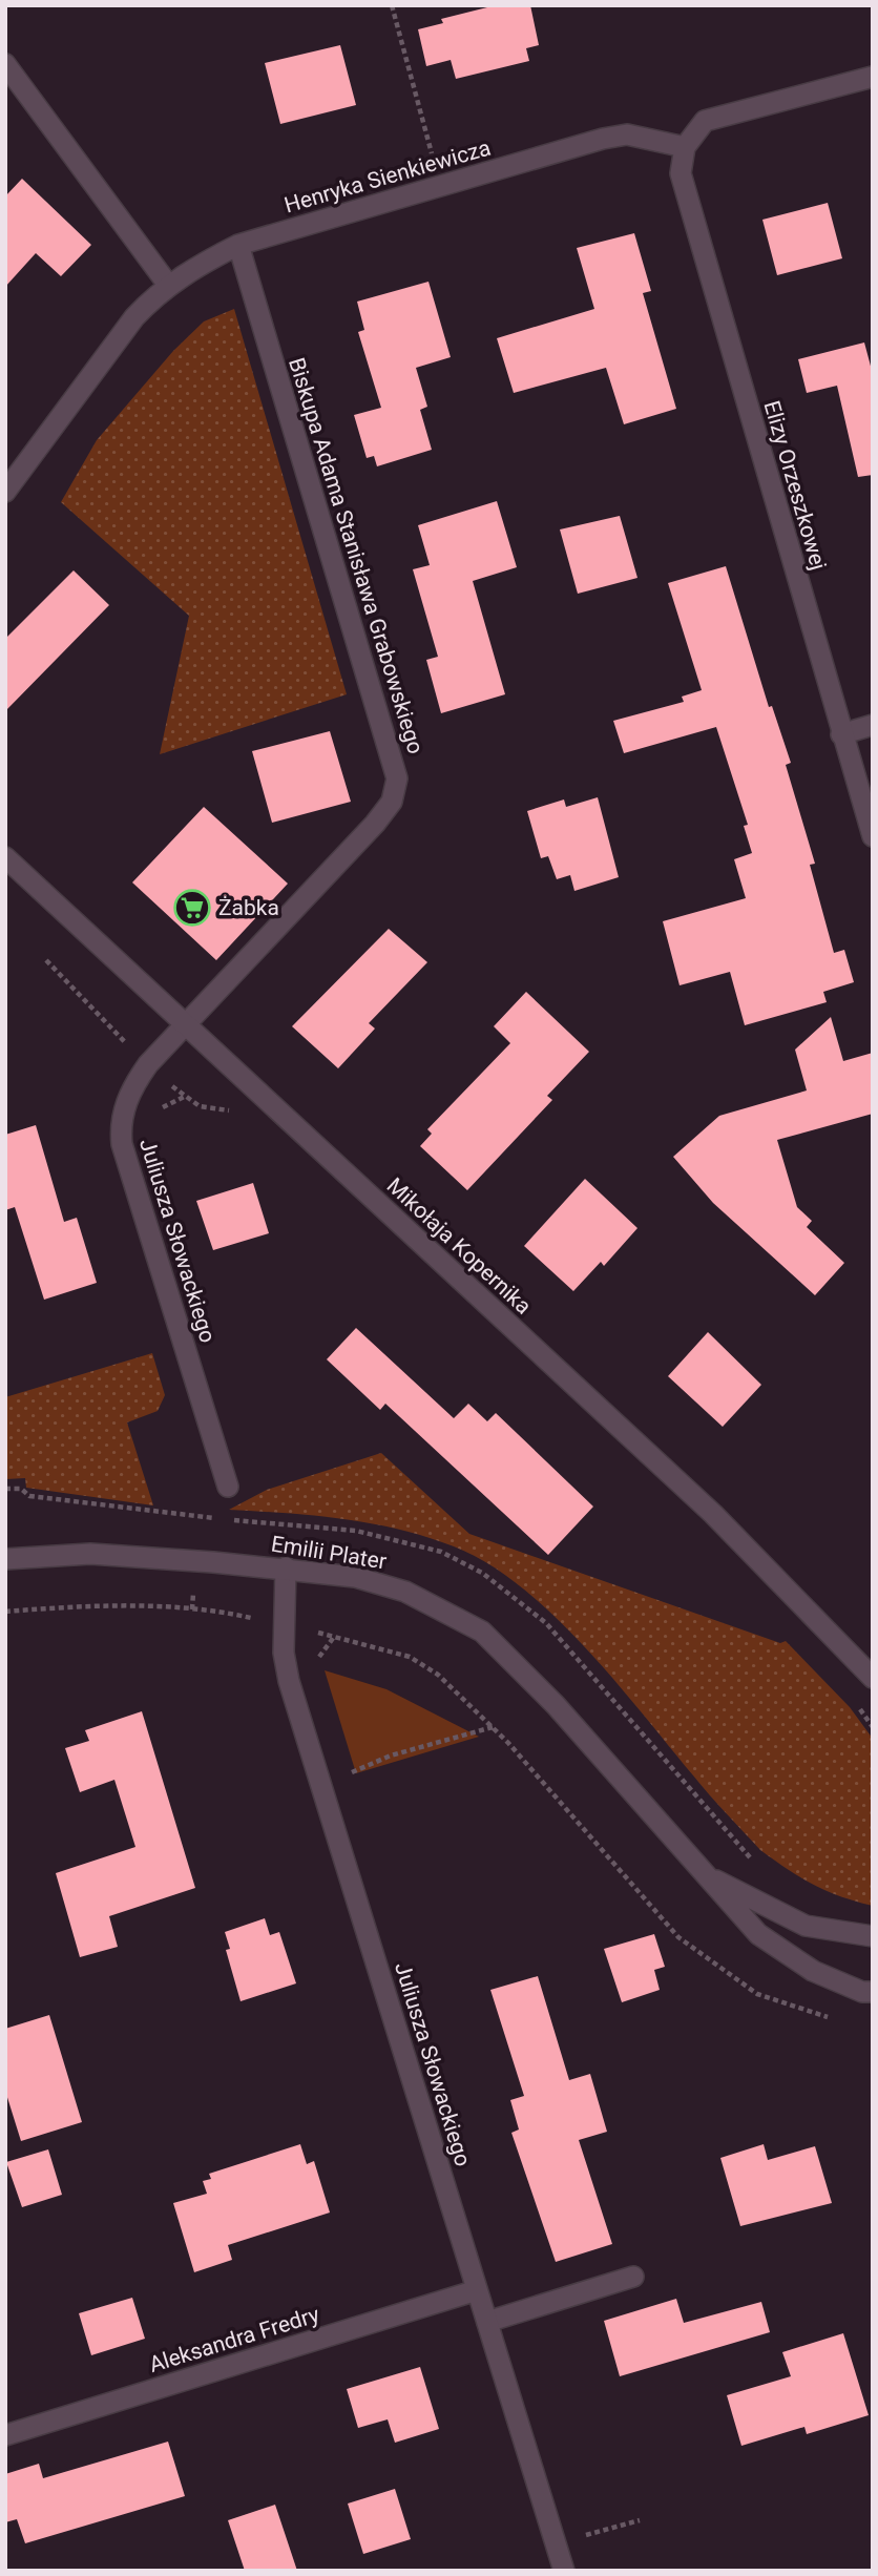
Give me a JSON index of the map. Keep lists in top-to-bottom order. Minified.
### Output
{"streets":{"street":["Henryka Sienkiewicza","Elizy Orzeszkowej","Biskupa Adama Stanisława Grabowskiego","Juliusza Słowackiego","Mikołaja Kopernika","Emilii Plater","Aleksandra Fredry"]},"crossings":[["Henryka Sienkiewicza","Elizy Orzeszkowej"],["Henryka Sienkiewicza","Biskupa Adama Stanisława Grabowskiego"],["Biskupa Adama Stanisława Grabowskiego","Juliusza Słowackiego"],["Biskupa Adama Stanisława Grabowskiego","Mikołaja Kopernika"],["Juliusza Słowackiego","Mikołaja Kopernika"],["Juliusza Słowackiego","Emilii Plater"],["Juliusza Słowackiego","Aleksandra Fredry"]],"places":{"supermarket":["Żabka"]}}
